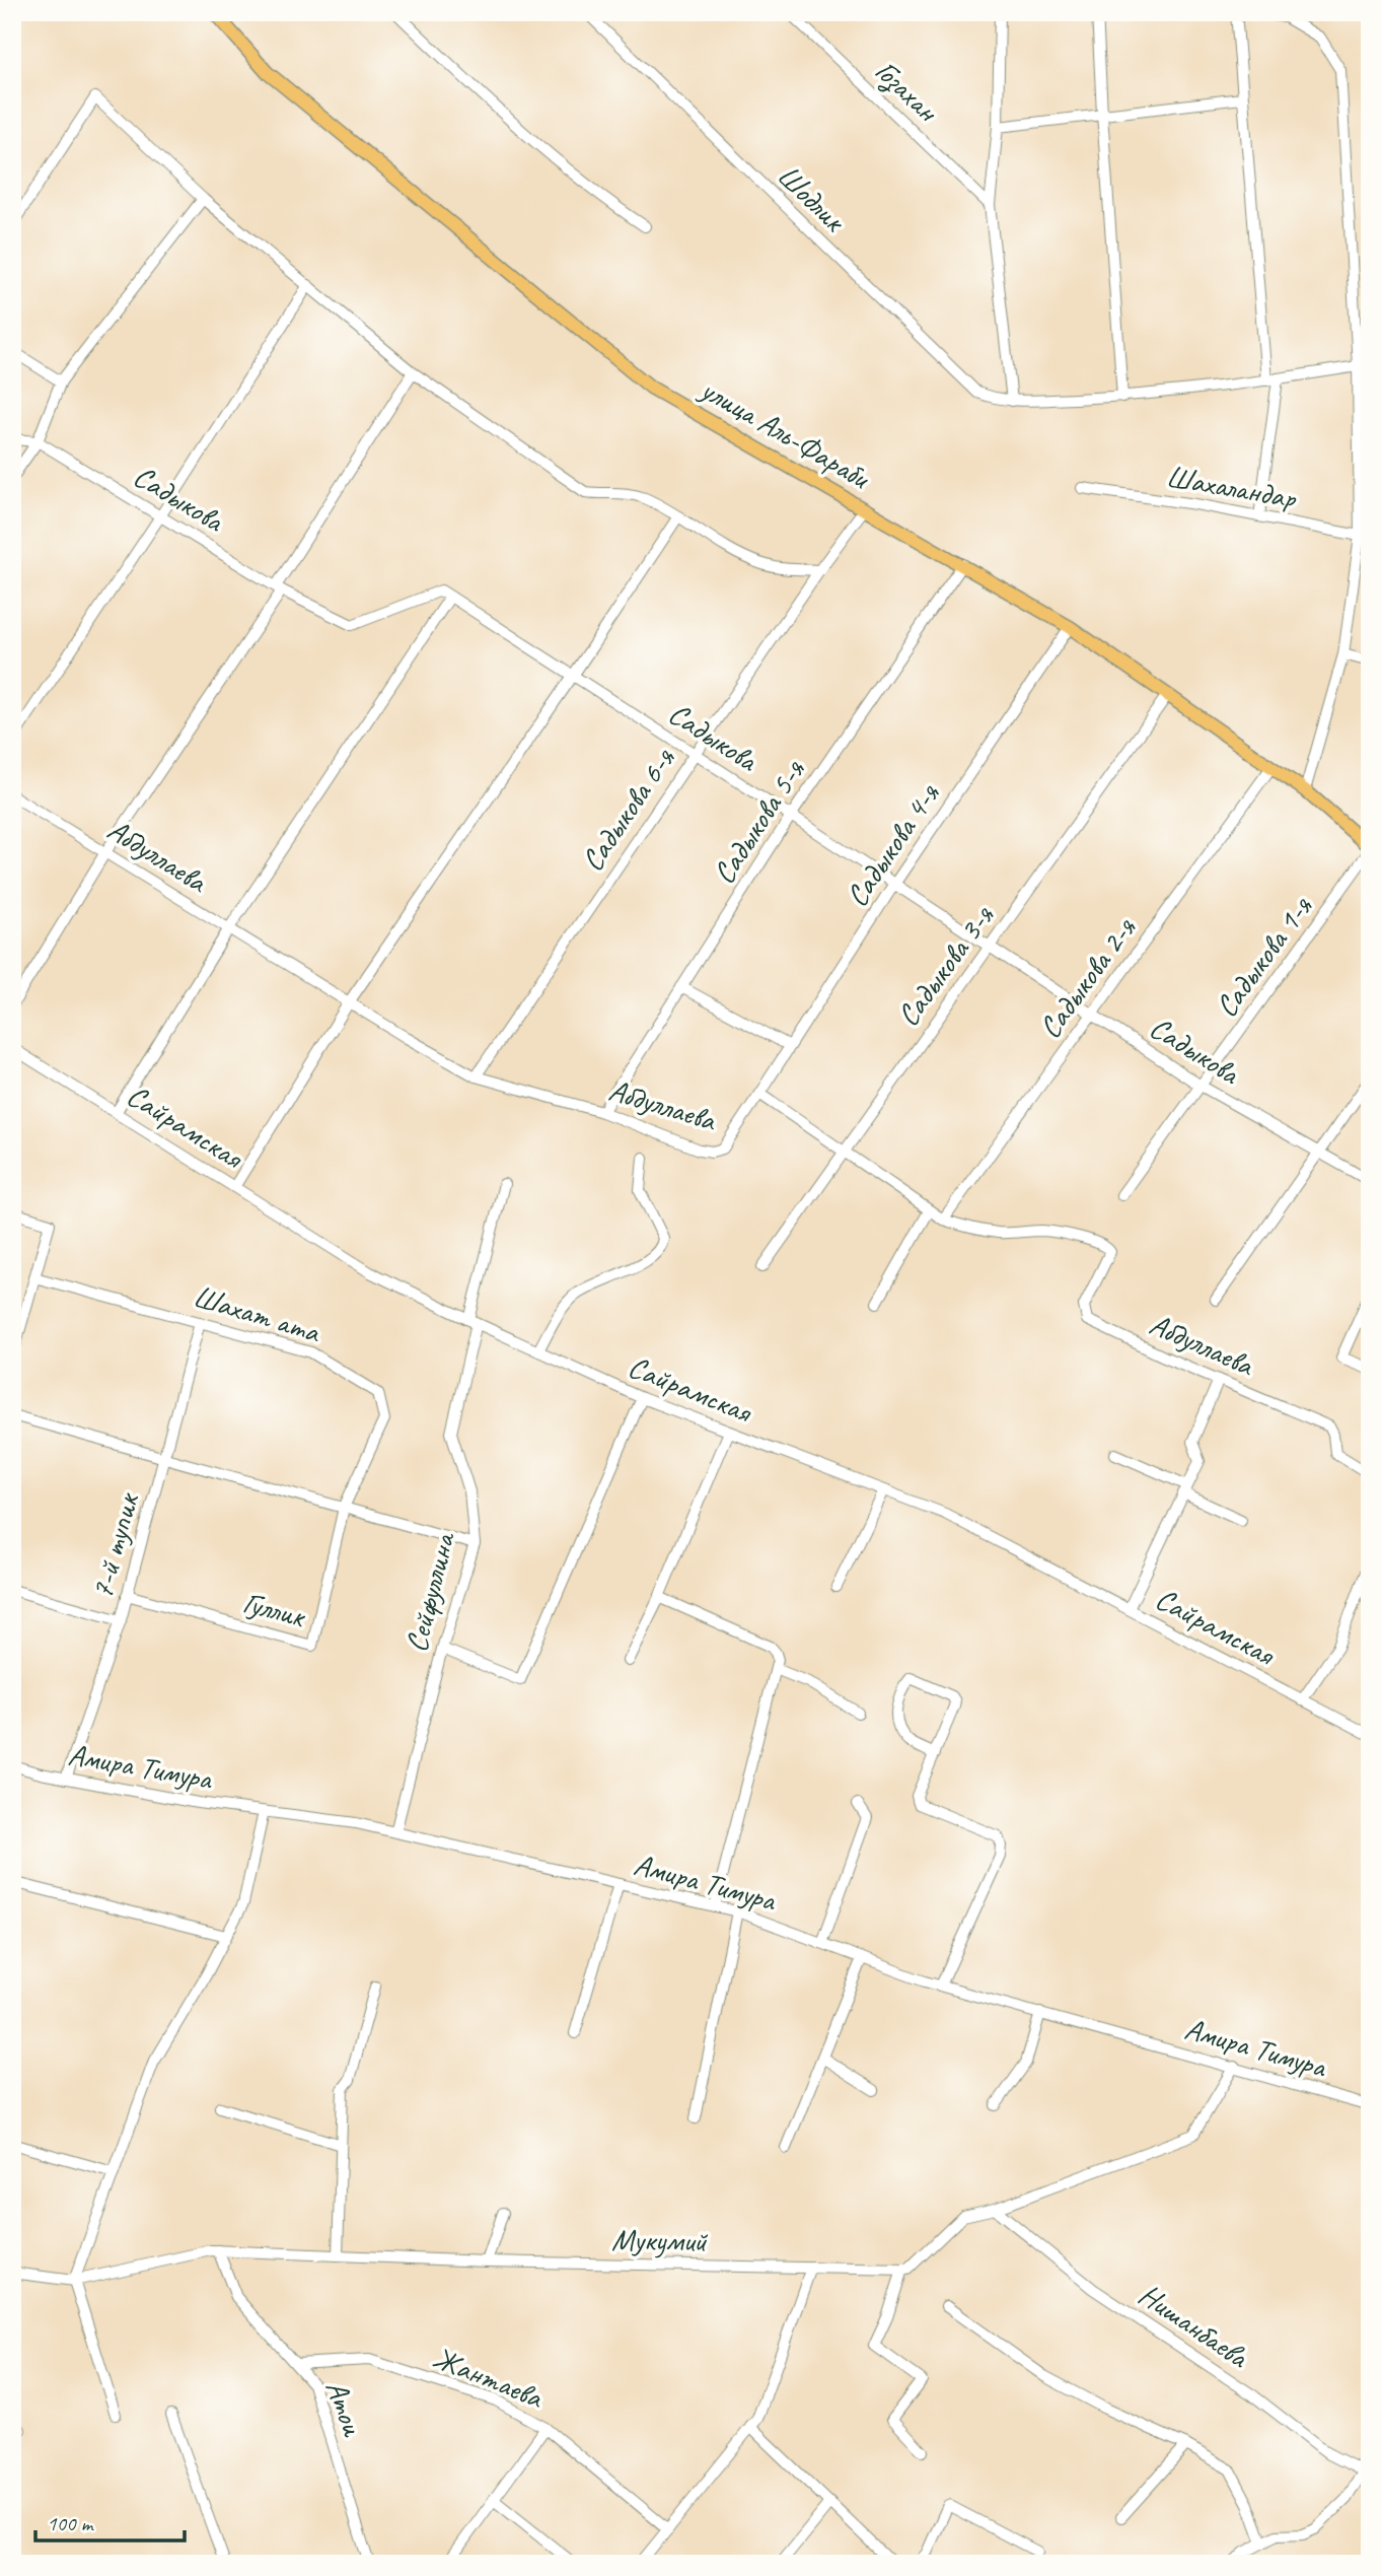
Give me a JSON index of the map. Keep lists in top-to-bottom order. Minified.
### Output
{"streets":{"main road":["улица Аль-Фараби"],"street":["Гозахан","Шодлик","Шахаландар","Садыкова","Садыкова 6-я","Садыкова 5-я","Садыкова 4-я","Абдуллаева","Садыкова 1-я","Садыкова 3-я","Садыкова 2-я","Сайрамская","Шахат ата","7-й тупик","Сейфуллина","Гуллик","Амира Тимура","Мукумий","Нишанбаева","Жантаева","Атои"]},"crossings":[["улица Аль-Фараби","Садыкова 6-я"],["улица Аль-Фараби","Садыкова 5-я"],["улица Аль-Фараби","Садыкова 4-я"],["улица Аль-Фараби","Садыкова 1-я"],["улица Аль-Фараби","Садыкова 3-я"],["улица Аль-Фараби","Садыкова 2-я"],["Садыкова","Садыкова 6-я"],["Садыкова","Садыкова 5-я"],["Садыкова","Садыкова 4-я"],["Садыкова","Садыкова 1-я"],["Садыкова","Садыкова 3-я"],["Садыкова","Садыкова 2-я"],["Садыкова 6-я","Абдуллаева"],["Садыкова 5-я","Абдуллаева"],["Садыкова 4-я","Абдуллаева"],["Абдуллаева","Садыкова 3-я"],["Абдуллаева","Садыкова 2-я"],["Сайрамская","Сейфуллина"],["Шахат ата","7-й тупик"],["Шахат ата","Гуллик"],["7-й тупик","Гуллик"],["7-й тупик","Амира Тимура"],["Сейфуллина","Амира Тимура"],["Мукумий","Атои"],["Жантаева","Атои"]],"scale_bar":"100 m"}
